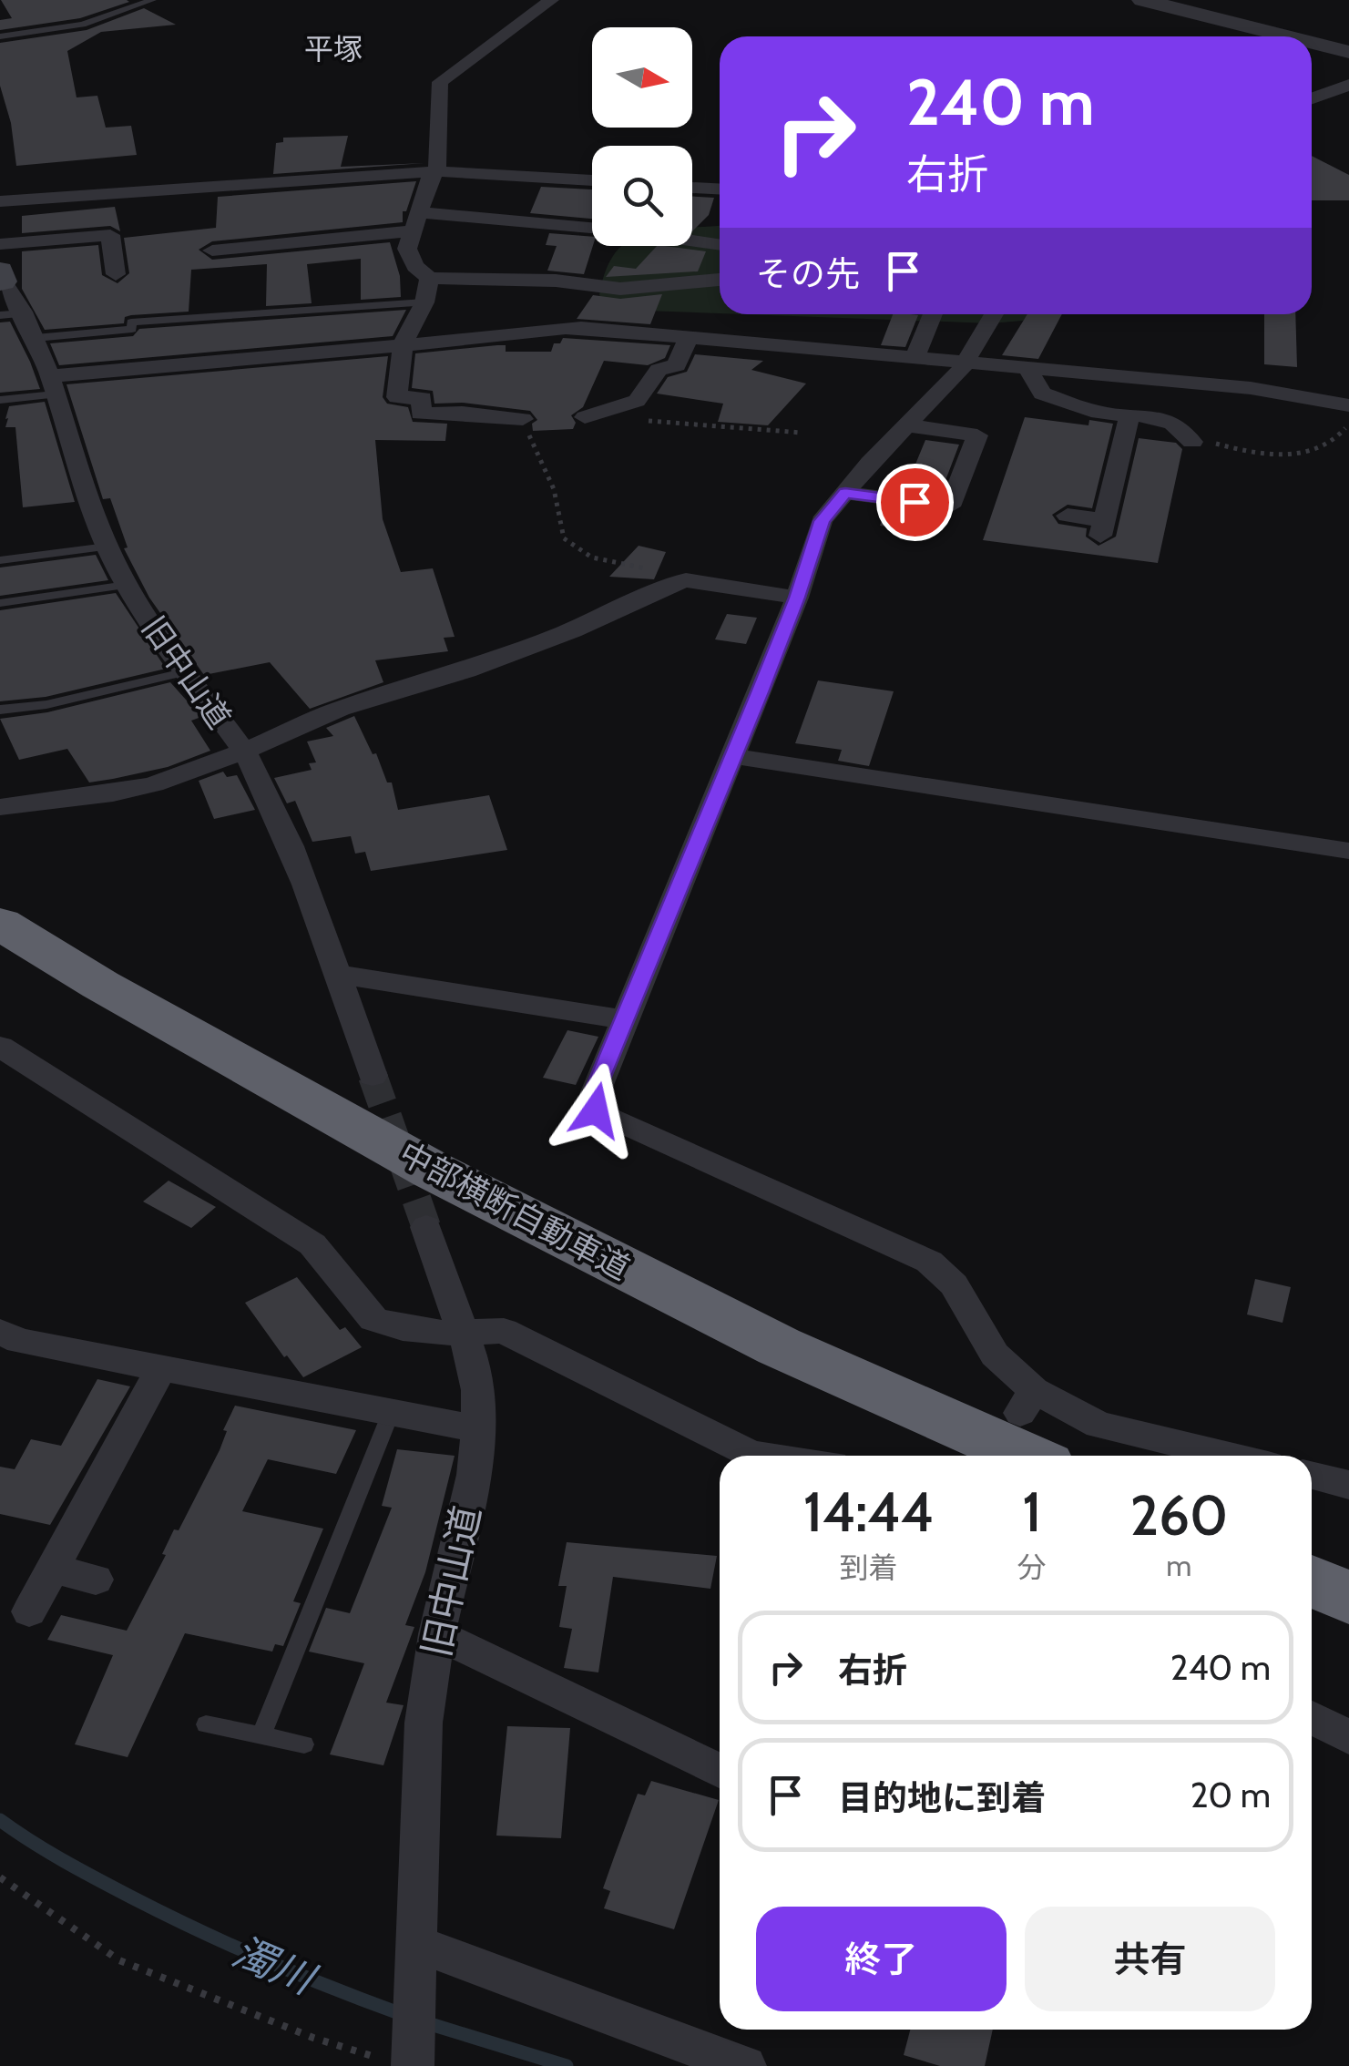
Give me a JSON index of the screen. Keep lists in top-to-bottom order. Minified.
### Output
{"streets":{"highway":["中部横断自動車道"],"street":["旧中山道"]},"districts":["平塚"],"water":["濁川"],"north":"right","page":{"turn":["240 m","右折"],"then":"その先","eta":["14:44","到着","1","分","260","m"],"list":[{"name":"右折","value":"240 m"},{"name":"目的地に到着","value":"20 m"}],"buttons":["終了","共有"]}}
